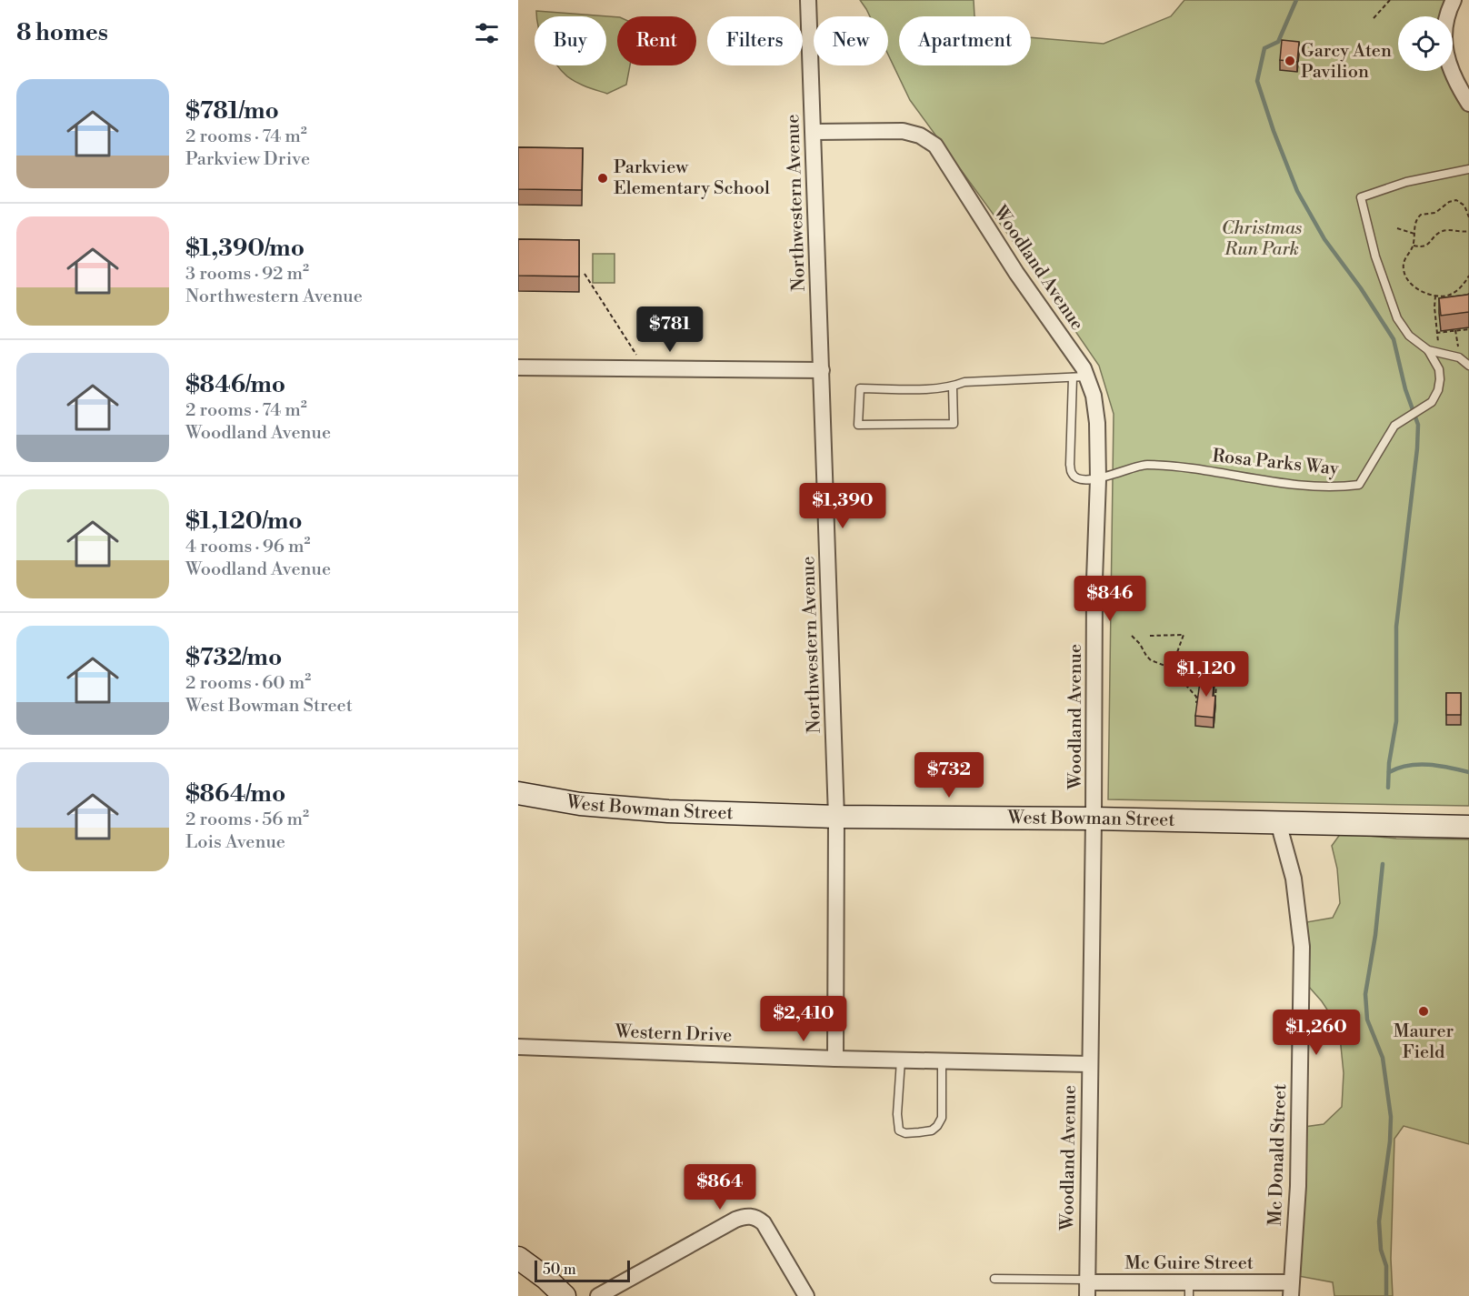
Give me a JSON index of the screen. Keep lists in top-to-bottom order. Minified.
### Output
{"streets":{"street":["Northwestern Avenue","Woodland Avenue","West Bowman Street","Western Drive","Mc Donald Street","Mc Guire Street"],"lane":["Rosa Parks Way"]},"crossings":[["Northwestern Avenue","Woodland Avenue"],["Northwestern Avenue","West Bowman Street"],["Northwestern Avenue","Western Drive"],["Woodland Avenue","Rosa Parks Way"],["Woodland Avenue","West Bowman Street"],["Woodland Avenue","Western Drive"],["Woodland Avenue","Mc Guire Street"],["West Bowman Street","Mc Donald Street"],["Mc Donald Street","Mc Guire Street"]],"parks":["Christmas Run Park"],"places":["Garcy Aten Pavilion","Parkview Elementary School","Maurer Field"],"scale_bar":"50 m","page":{"heading":"8 homes","chip":["Buy","Rent","Filters","New","Apartment"],"list":[{"name":"$781/mo","note":"2 rooms · 74 m² · Parkview Drive"},{"name":"$1,390/mo","note":"3 rooms · 92 m² · Northwestern Avenue"},{"name":"$846/mo","note":"2 rooms · 74 m² · Woodland Avenue"},{"name":"$1,120/mo","note":"4 rooms · 96 m² · Woodland Avenue"},{"name":"$732/mo","note":"2 rooms · 60 m² · West Bowman Street"},{"name":"$864/mo","note":"2 rooms · 56 m² · Lois Avenue"}],"price":["$781","$1,390","$846","$1,120","$732","$2,410","$1,260","$864"],"scale":"50 m"}}
